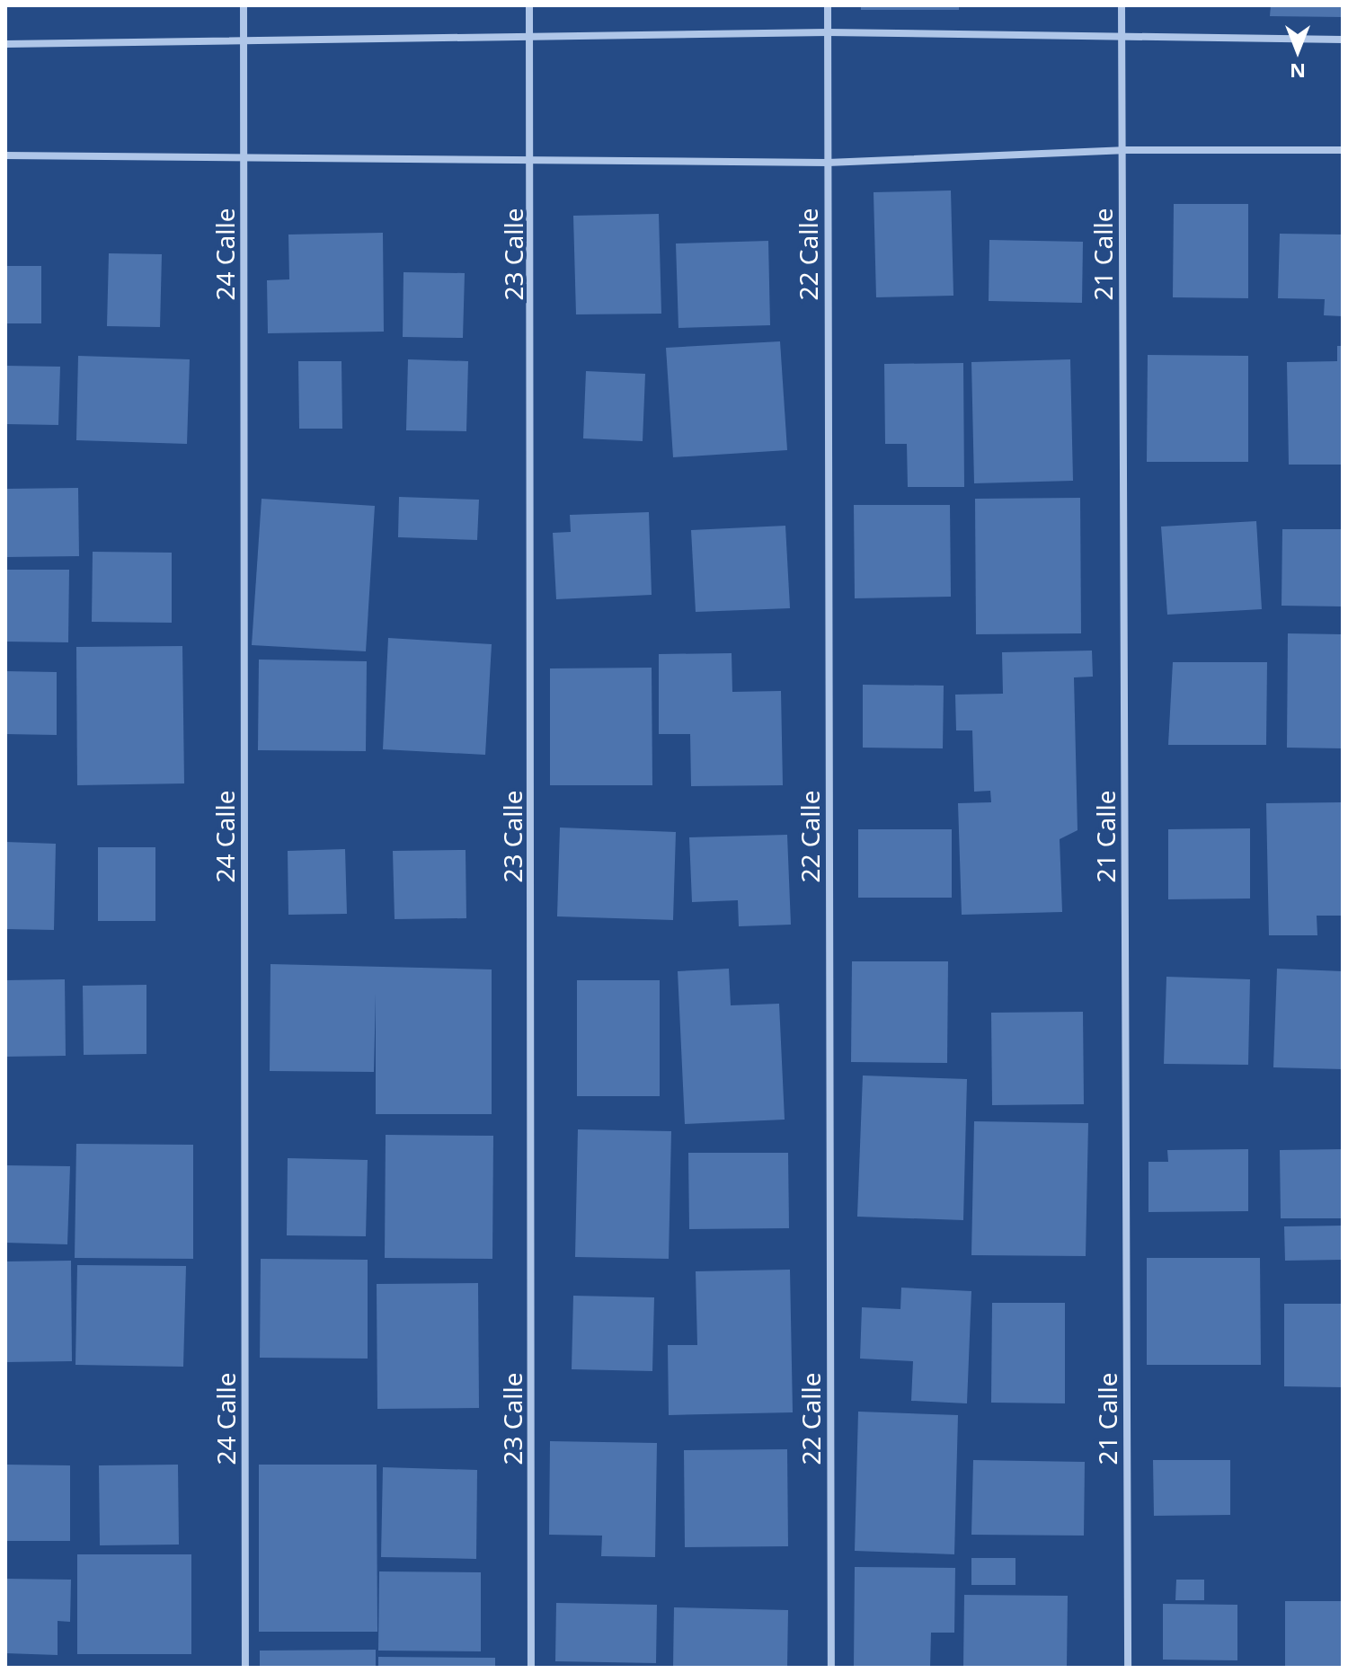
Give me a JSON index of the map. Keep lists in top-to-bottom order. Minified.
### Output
{"streets":{"street":["24 Calle","23 Calle","22 Calle","21 Calle"]},"north":"bottom"}
